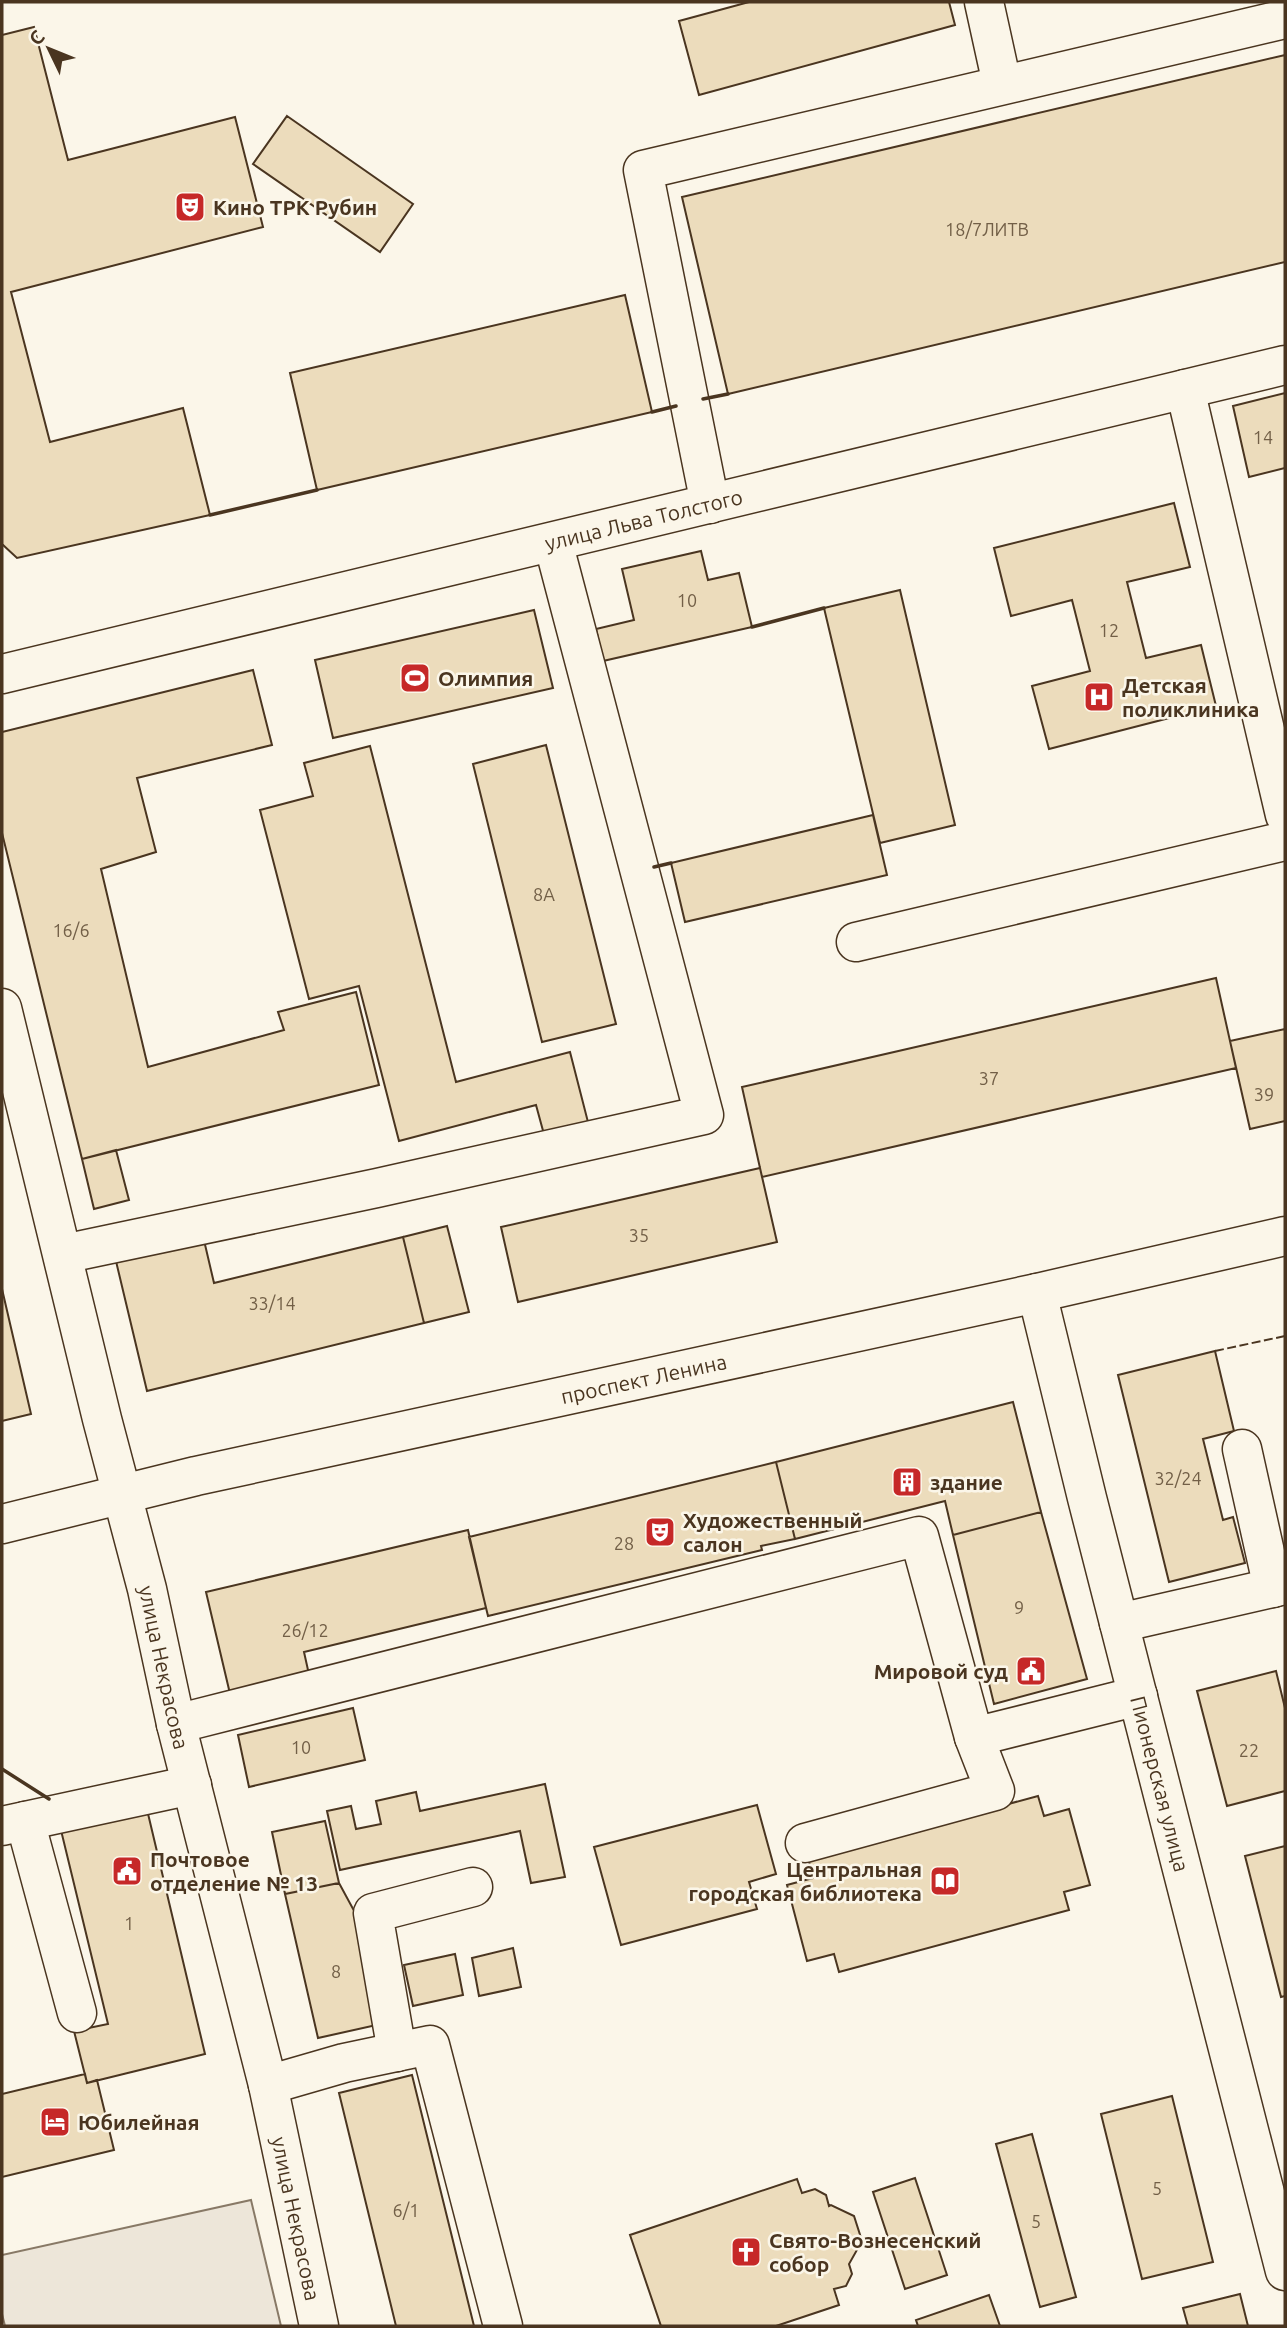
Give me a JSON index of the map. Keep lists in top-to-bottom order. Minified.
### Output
{"streets":{"street":["улица Льва Толстого","проспект Ленина","улица Некрасова","Пионерская улица"]},"crossings":[["проспект Ленина","улица Некрасова"],["проспект Ленина","Пионерская улица"]],"places":{"theatre":["Кино ТРК Рубин","Художественный салон"],"sports":["Олимпия"],"hospital":["Детская поликлиника"],"building":["здание"],"public building":["Мировой суд","Почтовое отделение № 13"],"library":["Центральная городская библиотека"],"hotel":["Юбилейная"],"church":["Свято-Вознесенский собор"]},"house_numbers":["18/7ЛИТВ","14","10","12","8А","16/6","37","39","35","33/14","32/24","28","9","26/12","10","22","1","8","5","6/1","5"],"north":"top left"}
